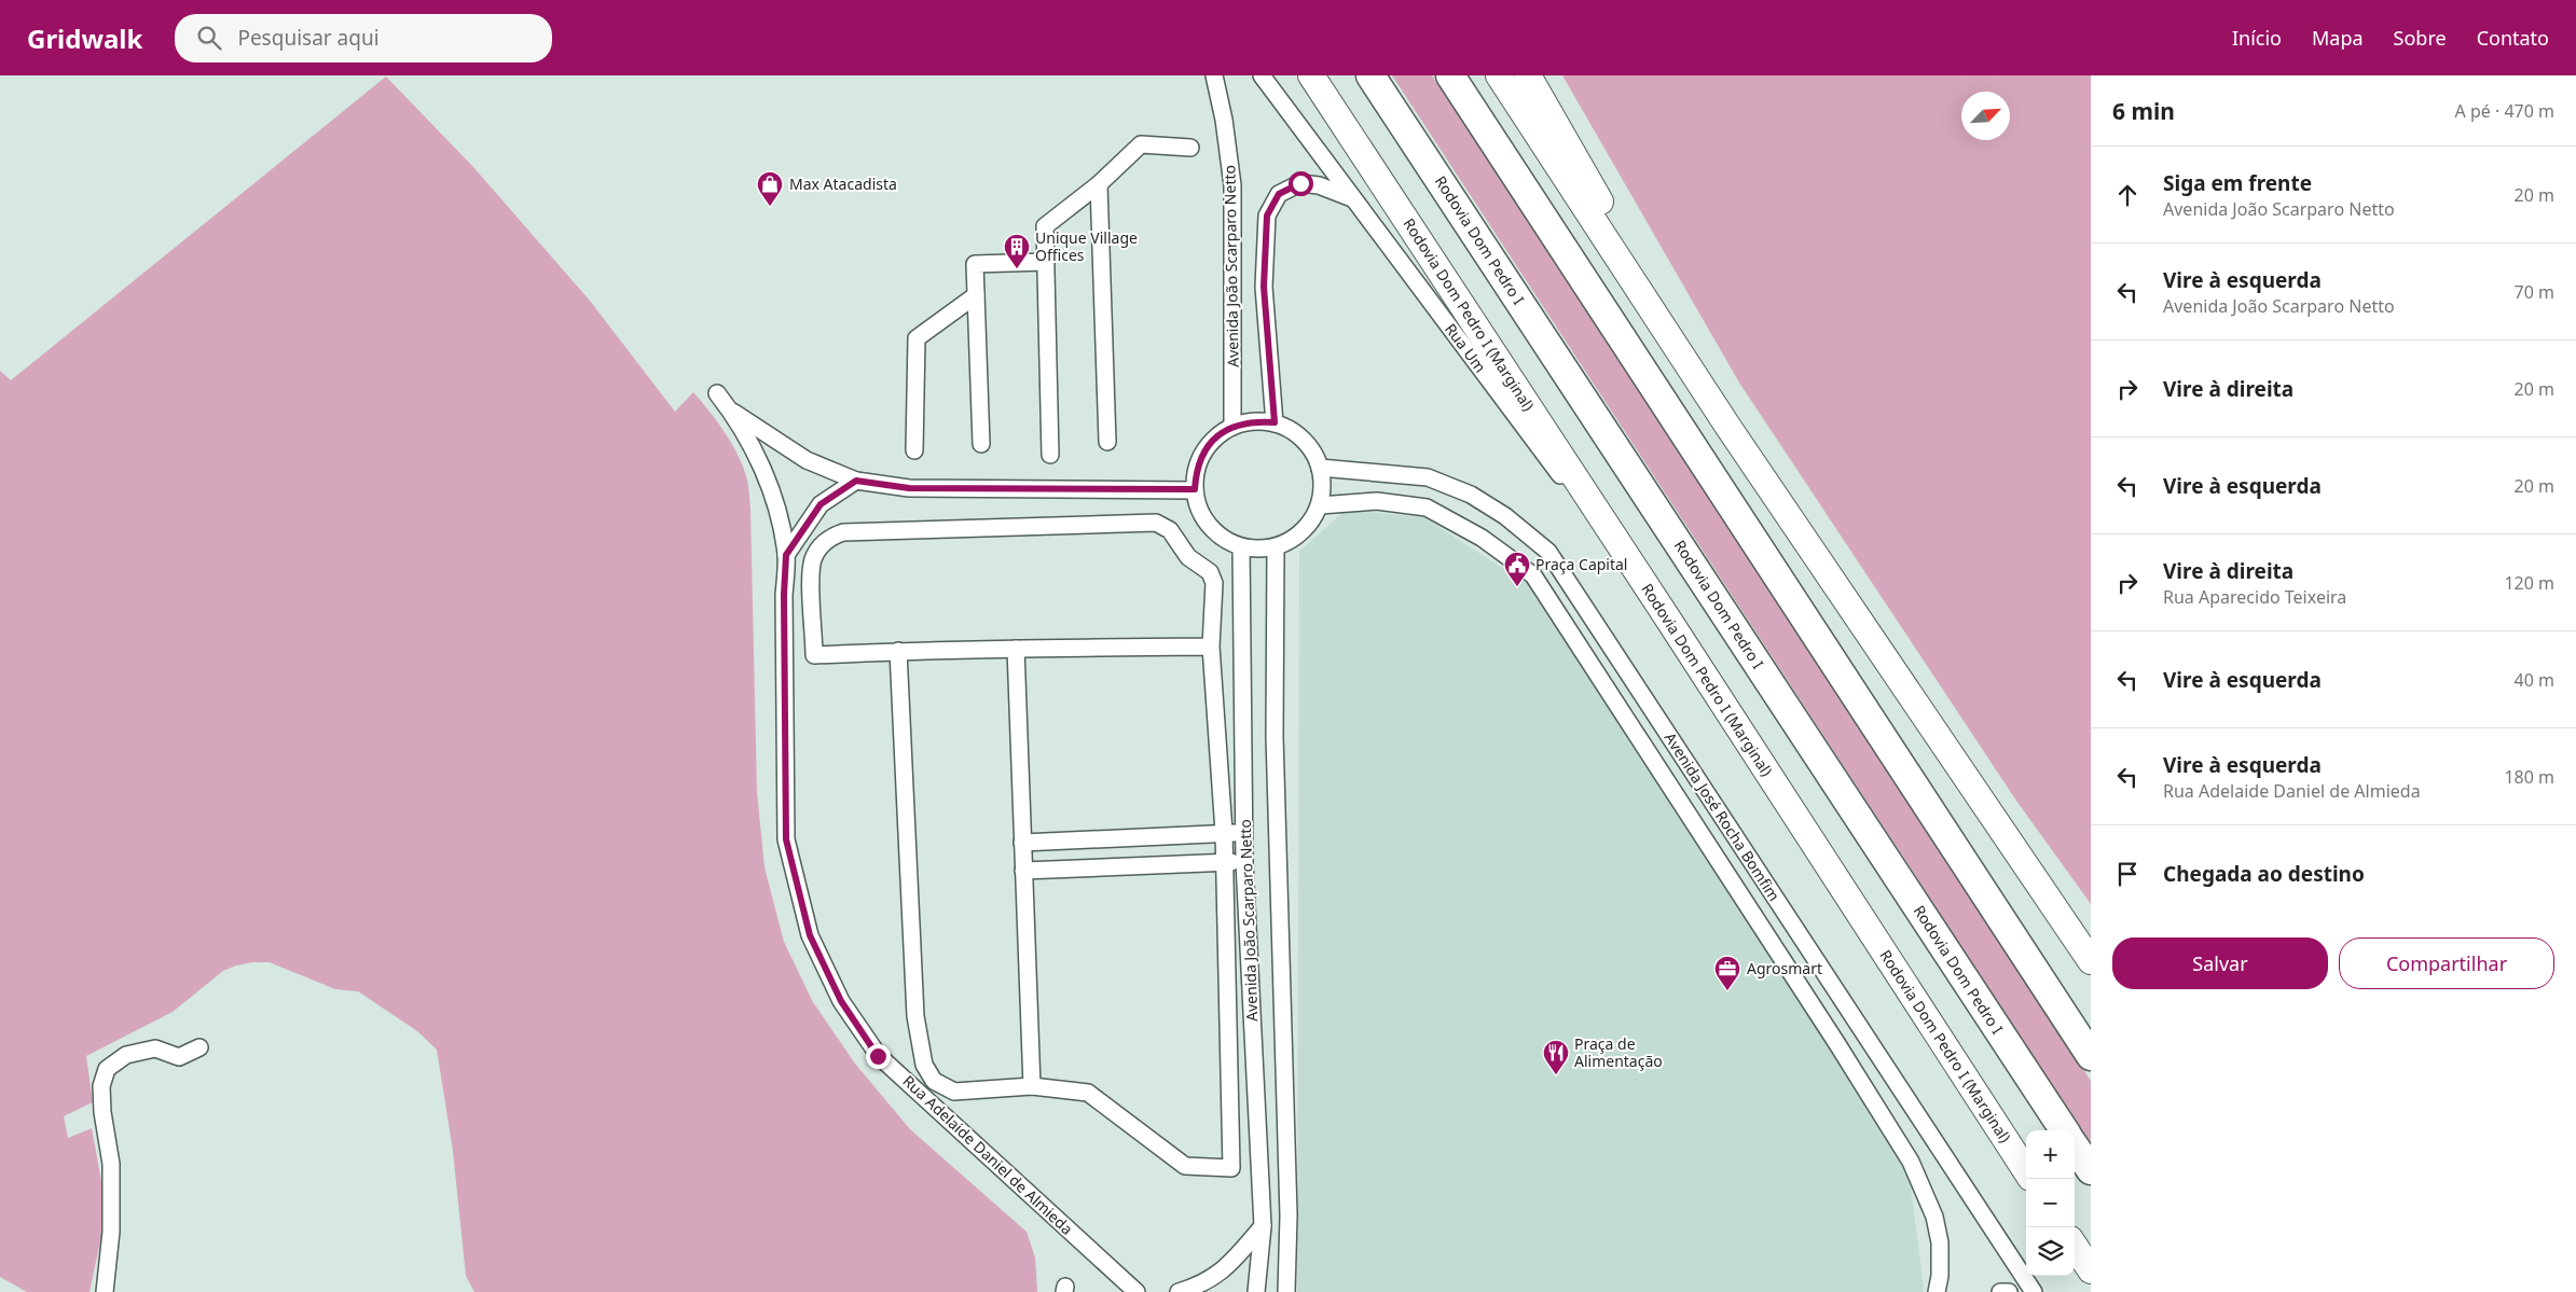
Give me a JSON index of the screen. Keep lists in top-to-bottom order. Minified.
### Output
{"streets":{"highway":["Rodovia Dom Pedro I","Rodovia Dom Pedro I (Marginal)"],"street":["Avenida João Scarparo Netto","Rua Um","Avenida José Rocha Bomfim","Rua Adelaide Daniel de Almieda"]},"crossings":[["Avenida João Scarparo Netto","Avenida José Rocha Bomfim"],["Rodovia Dom Pedro I (Marginal)","Rua Um"]],"places":{"shop":["Max Atacadista"],"building":["Unique Village Offices"],"public building":["Praça Capital"],"office":["Agrosmart"],"restaurant":["Praça de Alimentação"]},"north":"top right","page":{"header":"Gridwalk","search":"Pesquisar aqui","nav":["Início","Mapa","Sobre","Contato"],"heading":["6 min","A pé · 470 m"],"list":[["Siga em frente","Avenida João Scarparo Netto","20 m"],["Vire à esquerda","Avenida João Scarparo Netto","70 m"],["Vire à direita","20 m"],["Vire à esquerda","20 m"],["Vire à direita","Rua Aparecido Teixeira","120 m"],["Vire à esquerda","40 m"],["Vire à esquerda","Rua Adelaide Daniel de Almieda","180 m"],"Chegada ao destino"],"buttons":["Salvar","Compartilhar"],"map_buttons":["+","−"]}}
